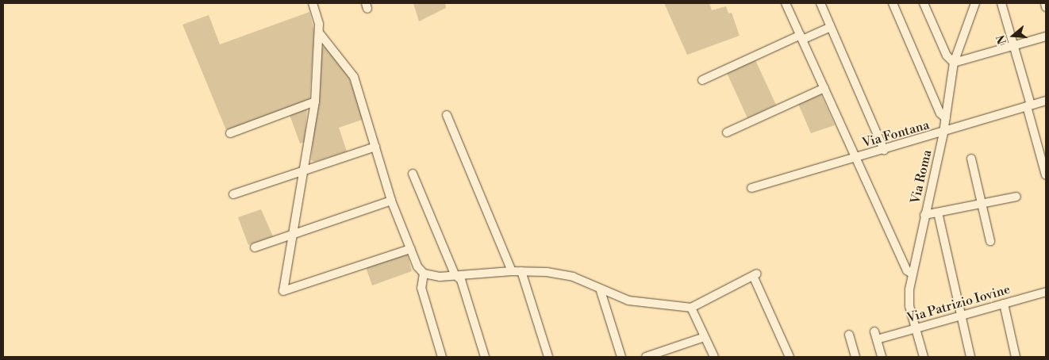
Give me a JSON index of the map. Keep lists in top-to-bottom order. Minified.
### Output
{"streets":{"street":["Via Fontana","Via Roma","Via Patrizio Iovine"]},"crossings":[["Via Fontana","Via Roma"],["Via Roma","Via Patrizio Iovine"]],"north":"left"}
